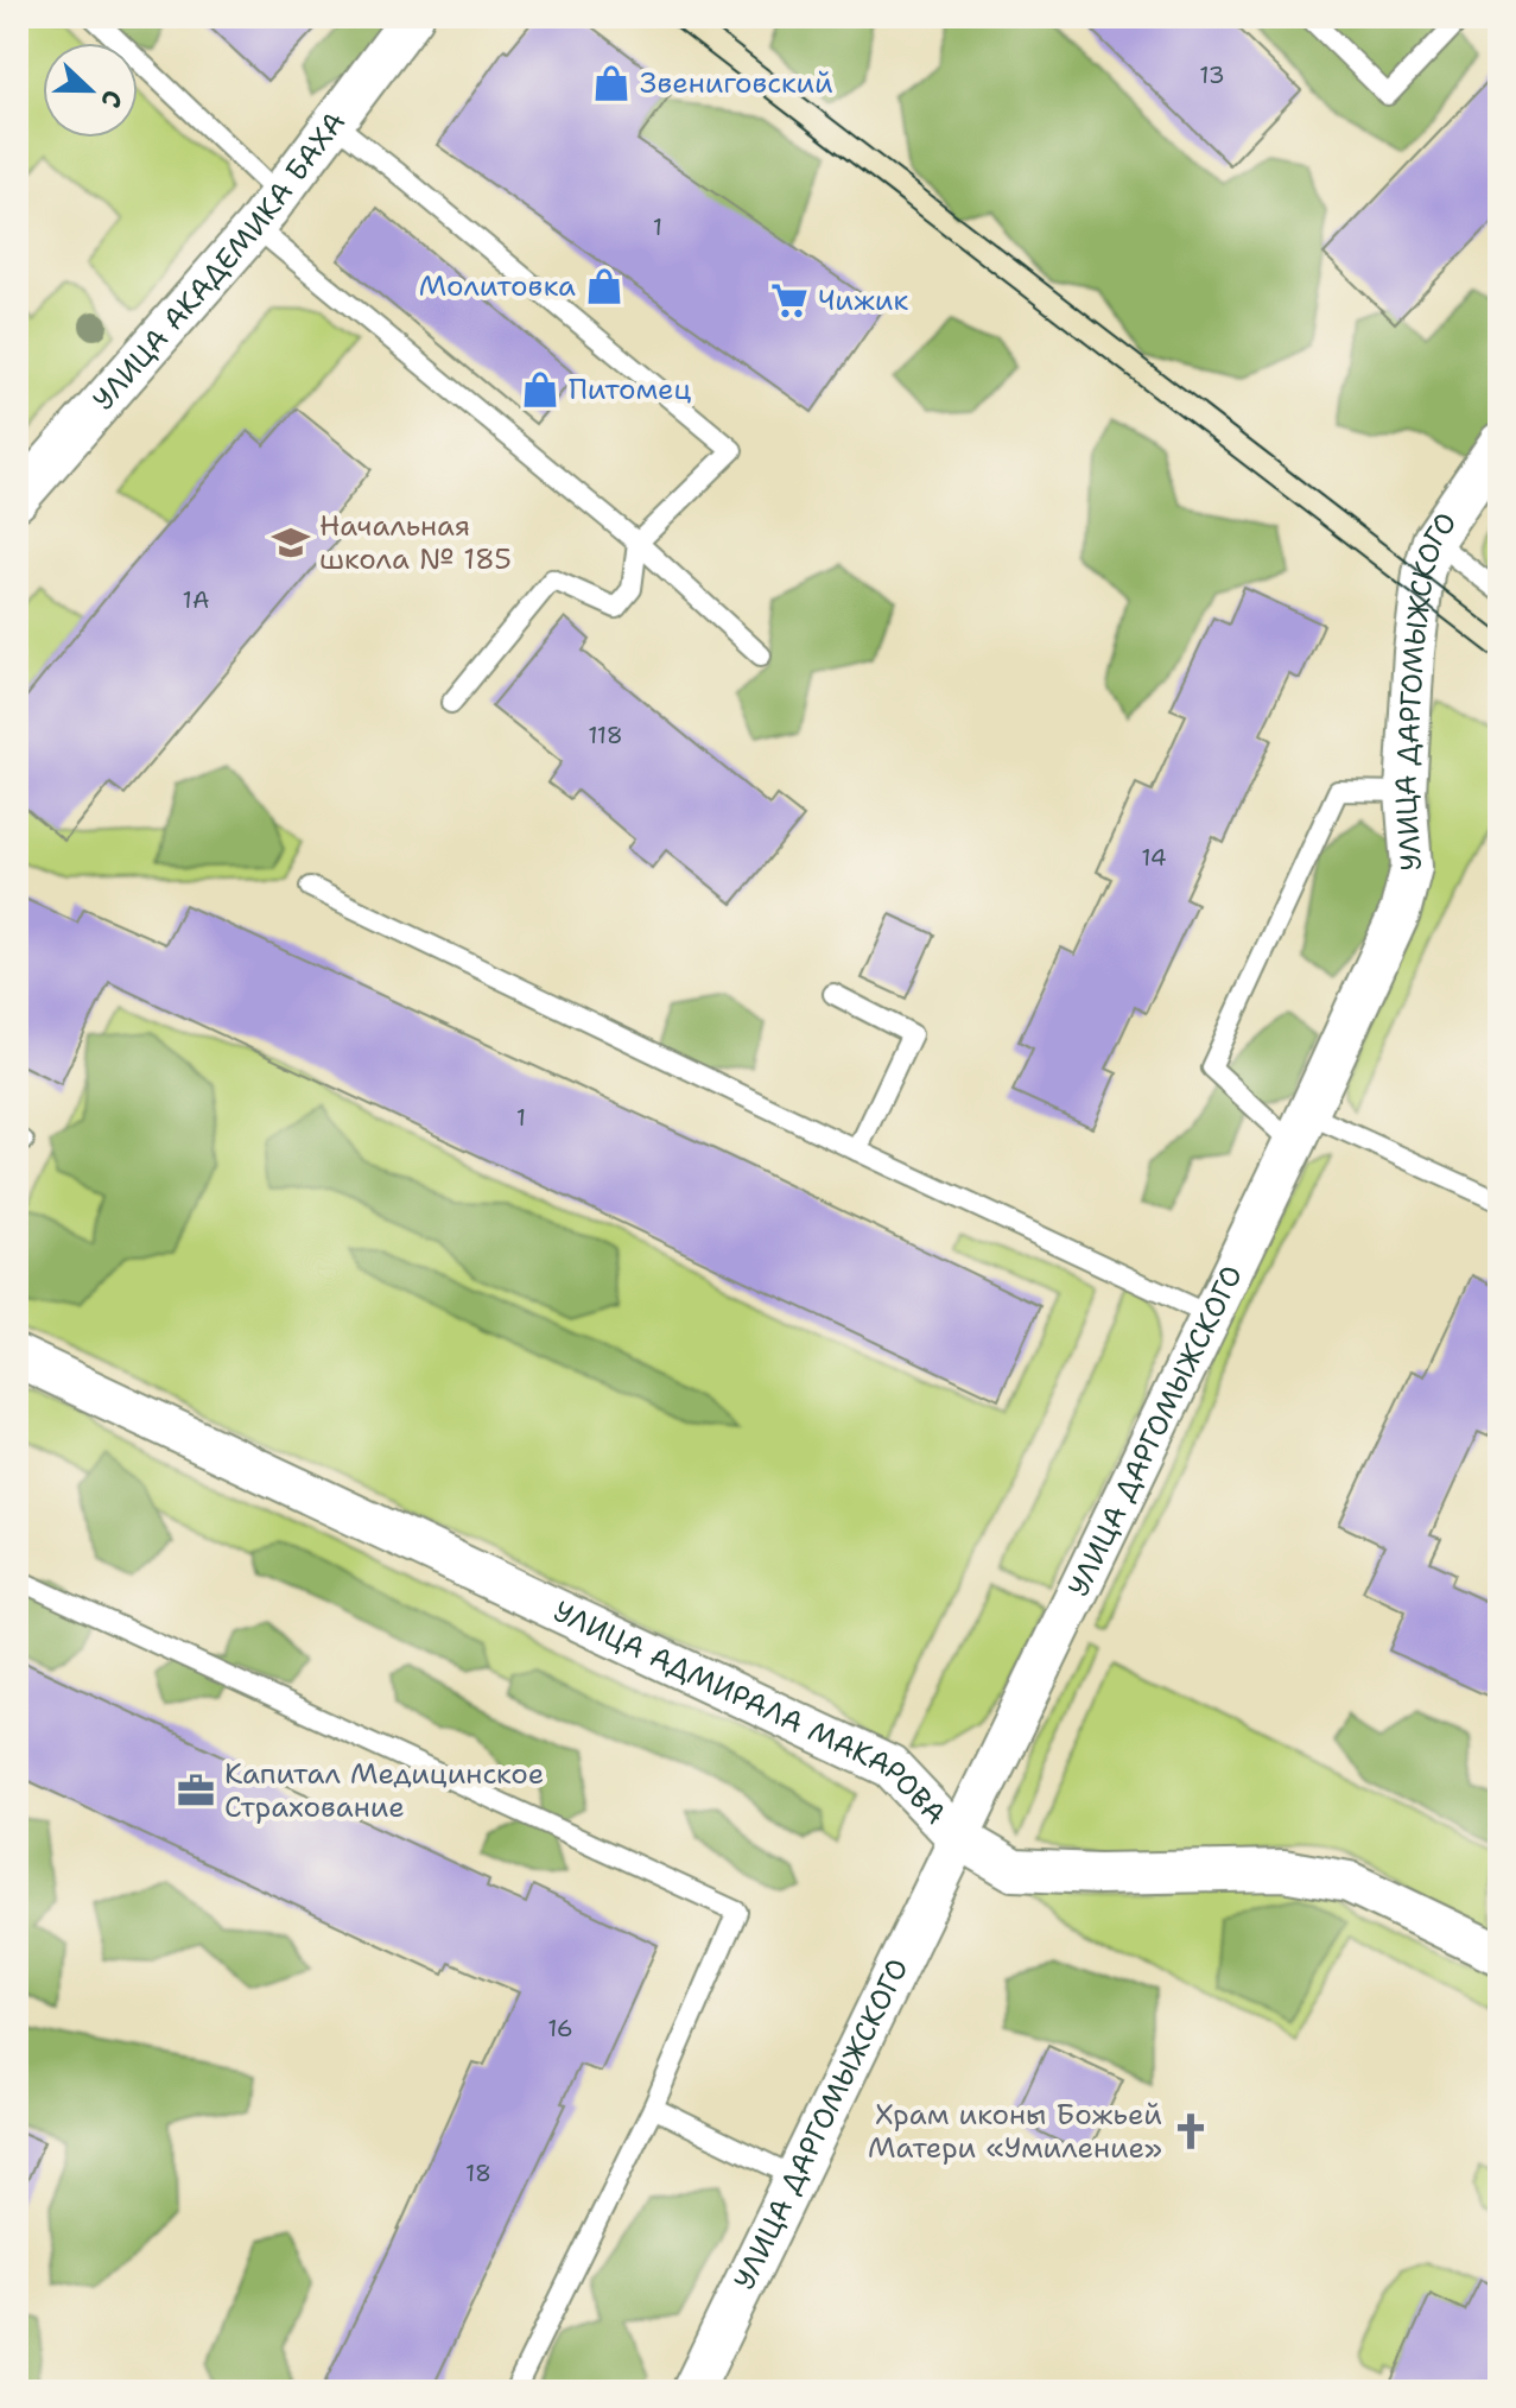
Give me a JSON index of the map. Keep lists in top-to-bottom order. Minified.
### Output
{"streets":{"street":["УЛИЦА АКАДЕМИКА БАХА","УЛИЦА ДАРГОМЫЖСКОГО","УЛИЦА АДМИРАЛА МАКАРОВА"]},"crossings":[["УЛИЦА ДАРГОМЫЖСКОГО","УЛИЦА АДМИРАЛА МАКАРОВА"]],"places":{"shop":["Звениговский","Молитовка","Питомец"],"supermarket":["Чижик"],"school or university":["Начальная школа № 185"],"office":["Капитал Медицинское Страхование"],"church":["Храм иконы Божьей Матери «Умиление»"]},"house_numbers":["13","1","1А","118","14","1","16","18"],"north":"right"}
